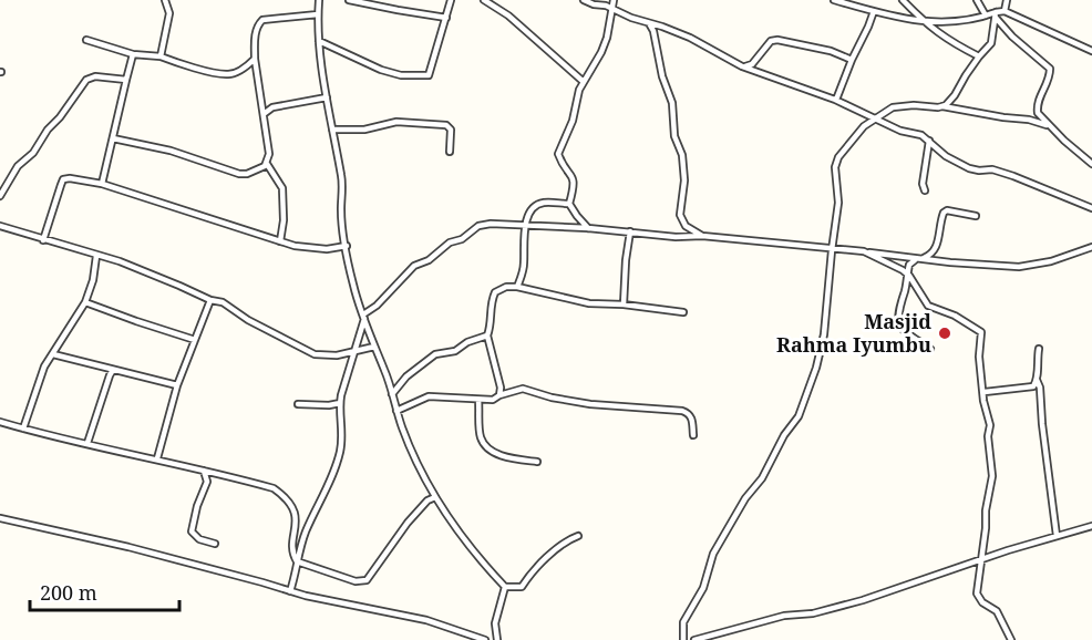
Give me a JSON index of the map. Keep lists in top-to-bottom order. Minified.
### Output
{"places":["Masjid Rahma Iyumbu"],"scale_bar":"200 m"}
